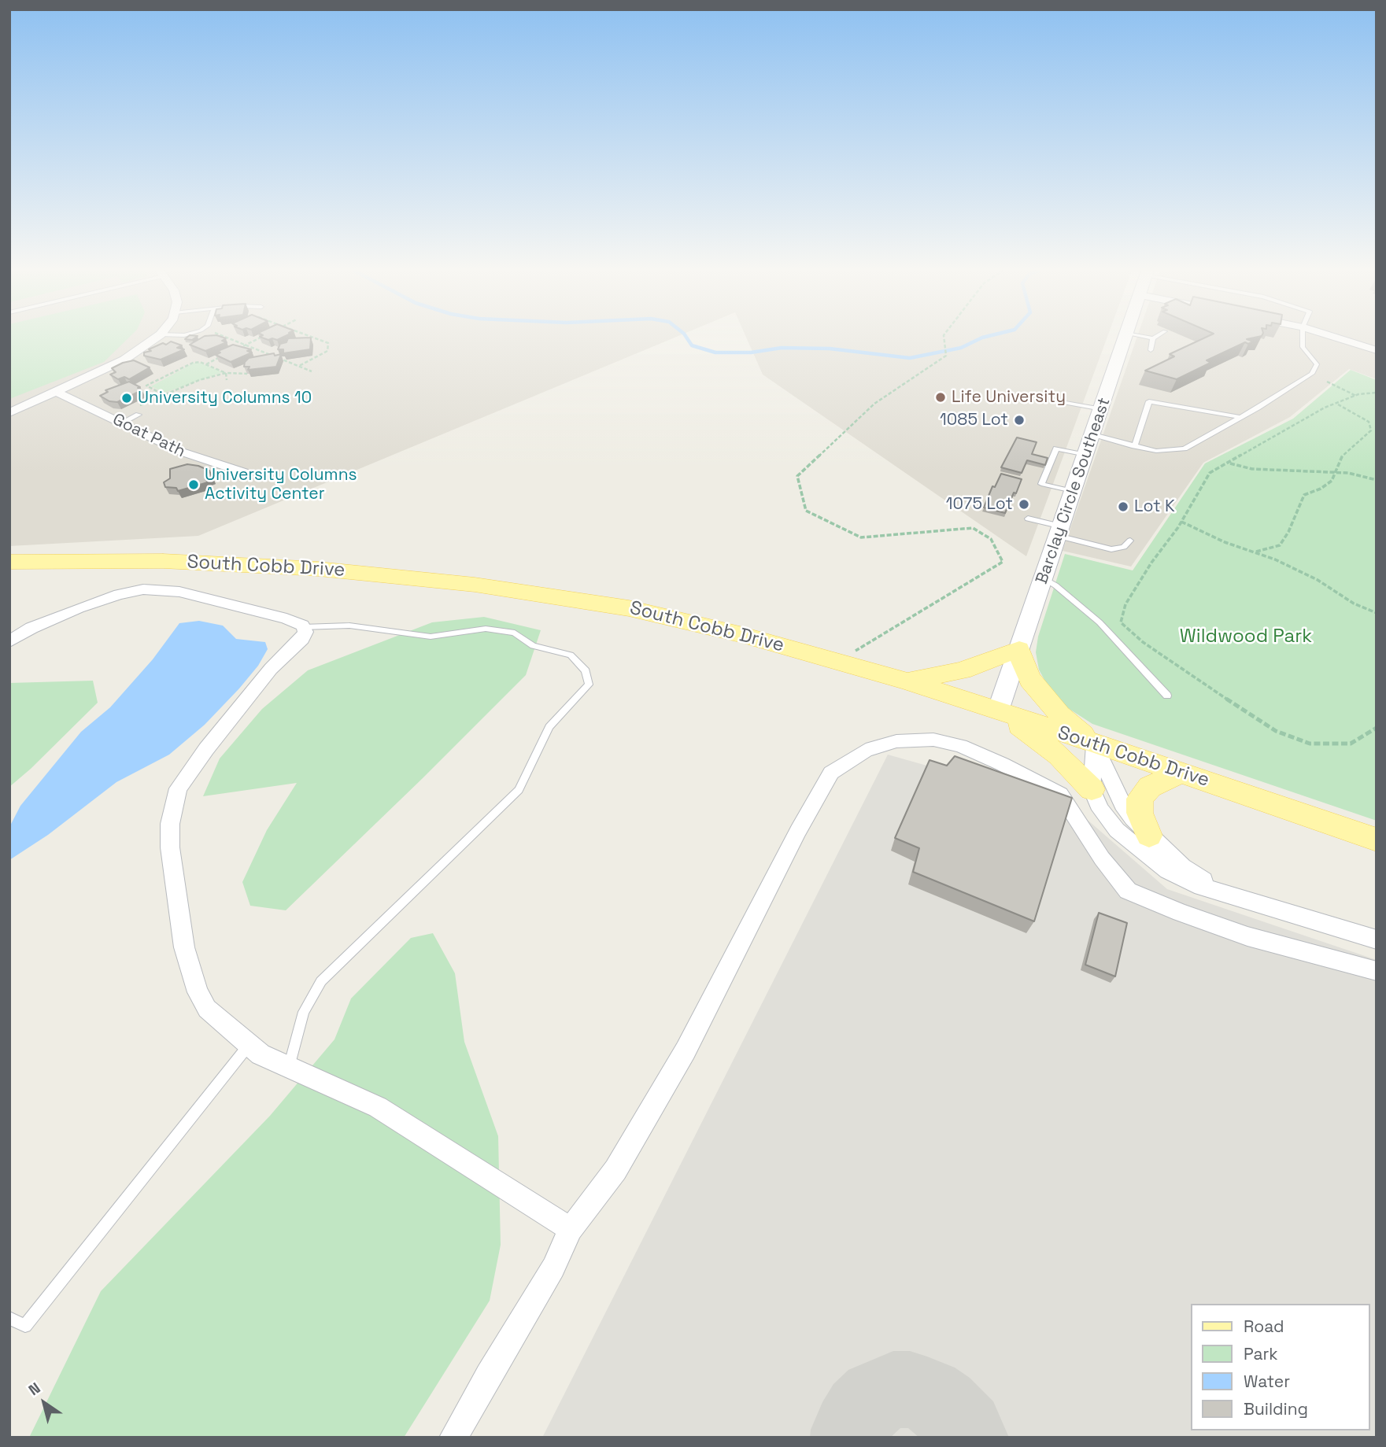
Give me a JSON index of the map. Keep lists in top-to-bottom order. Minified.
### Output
{"streets":{"main road":["South Cobb Drive"],"street":["Goat Path","Barclay Circle Southeast"]},"crossings":[["Barclay Circle Southeast","South Cobb Drive"]],"parks":["Wildwood Park"],"places":["Life University","University Columns 10","1085 Lot","University Columns Activity Center","1075 Lot","Lot K"],"legend":["Road","Park","Water","Building"],"north":"top left"}
